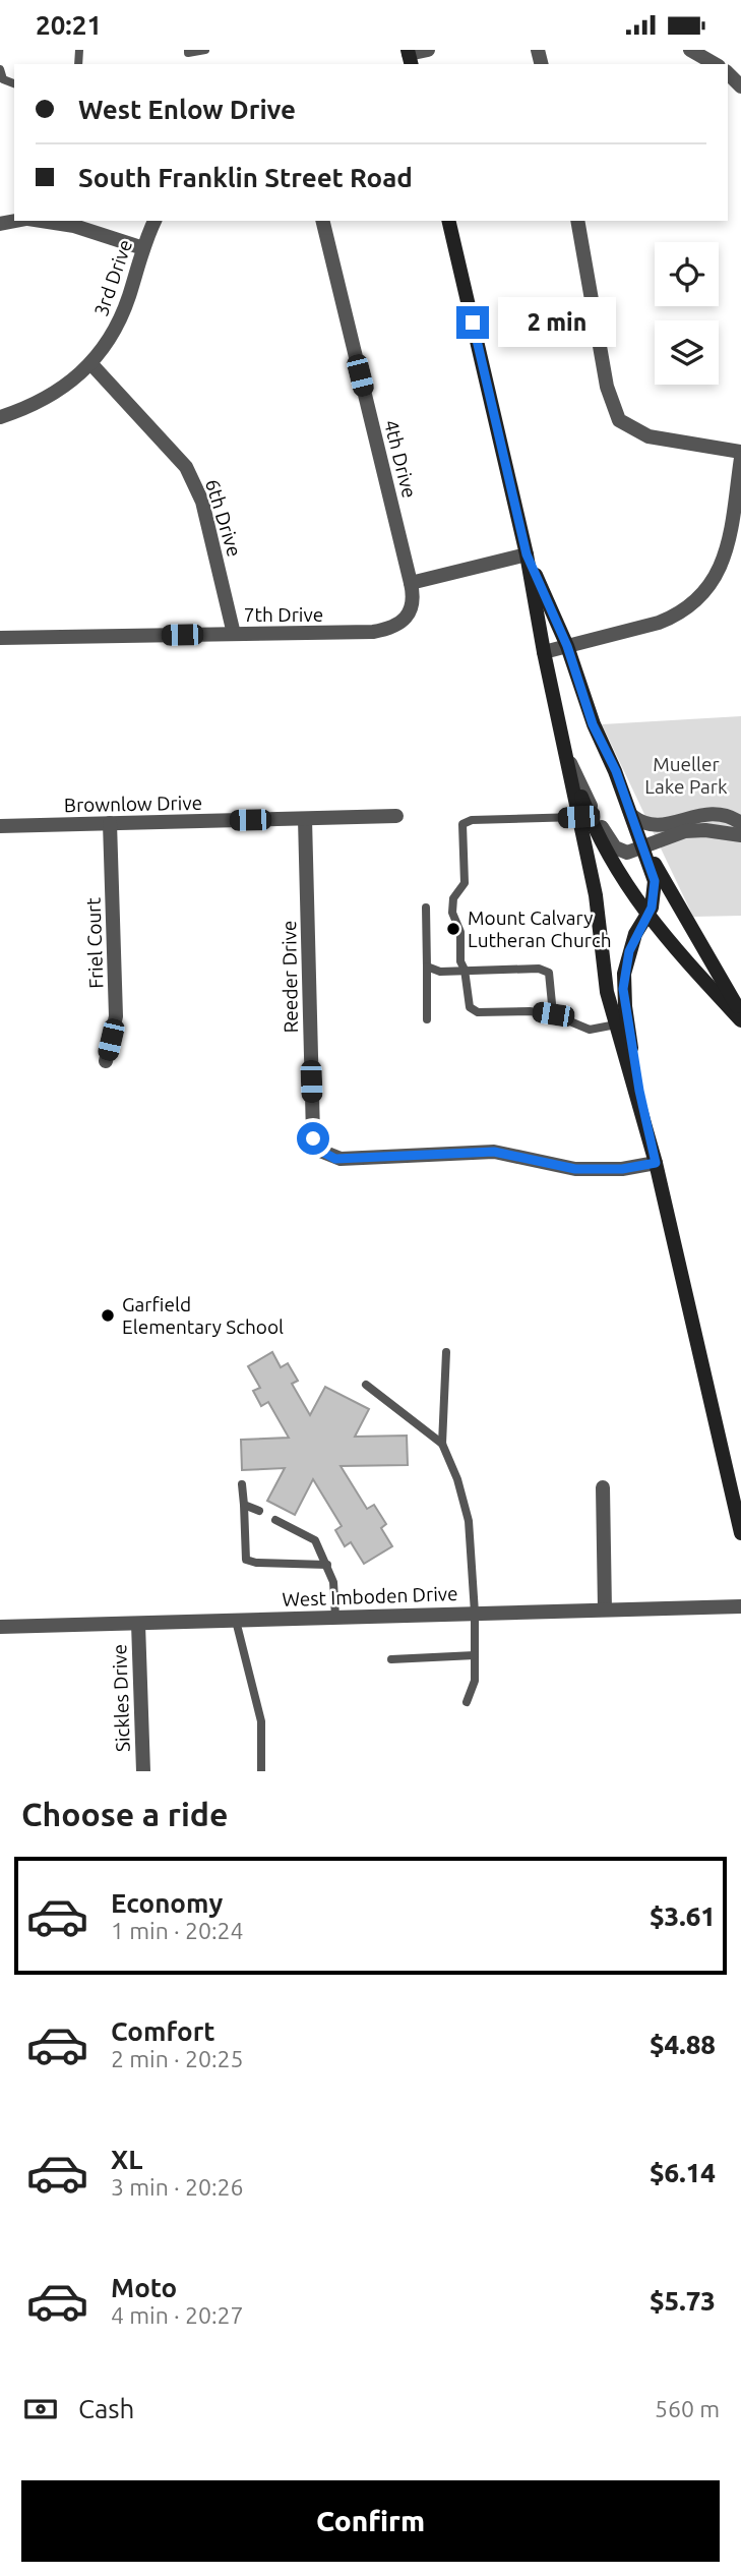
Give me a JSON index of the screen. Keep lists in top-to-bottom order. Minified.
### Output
{"streets":{"street":["3rd Drive","4th Drive","6th Drive","7th Drive","Brownlow Drive","Friel Court","Reeder Drive","West Imboden Drive","Sickles Drive"]},"crossings":[["3rd Drive","6th Drive"],["4th Drive","7th Drive"],["6th Drive","7th Drive"],["Brownlow Drive","Friel Court"],["Brownlow Drive","Reeder Drive"],["West Imboden Drive","Sickles Drive"]],"parks":["Mueller Lake Park"],"places":["Mount Calvary Lutheran Church","Garfield Elementary School"],"page":{"status":"20:21","banner":["West Enlow Drive","South Franklin Street Road"],"bubble":"2 min","heading":"Choose a ride","list":[{"name":"Economy","note":"1 min · 20:24","value":"$3.61"},{"name":"Comfort","note":"2 min · 20:25","value":"$4.88"},{"name":"XL","note":"3 min · 20:26","value":"$6.14"},{"name":"Moto","note":"4 min · 20:27","value":"$5.73"}],"pay":["Cash","560 m"],"buttons":"Confirm"}}
